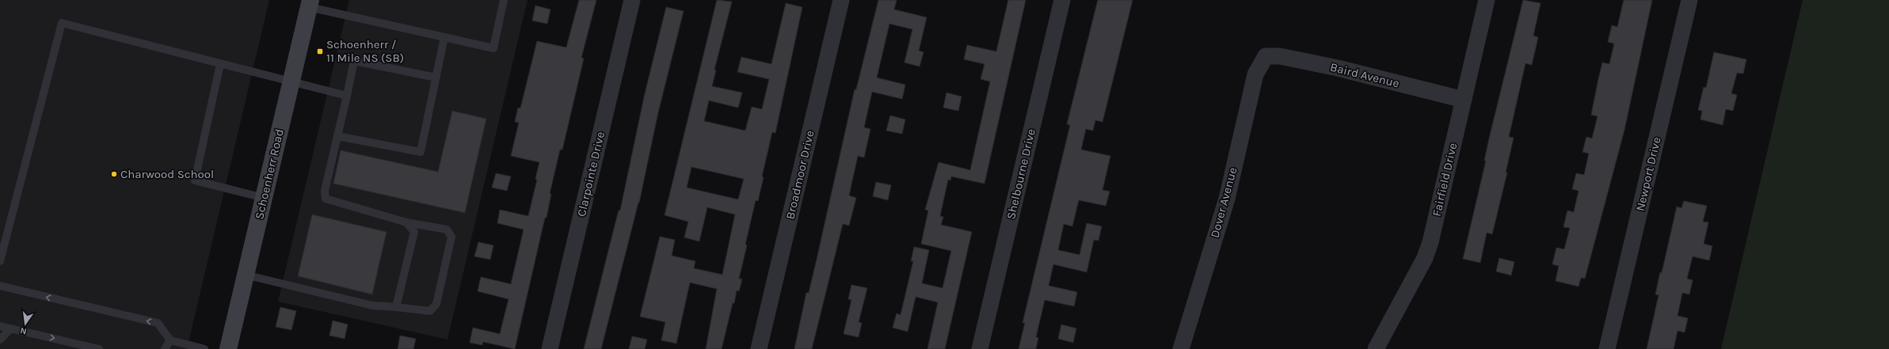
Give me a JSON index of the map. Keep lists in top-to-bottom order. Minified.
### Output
{"streets":{"main road":["Schoenherr Road"],"street":["Baird Avenue","Clarpointe Drive","Shelbourne Drive","Newport Drive","Broadmoor Drive","Fairfield Drive","Dover Avenue"]},"crossings":[["Baird Avenue","Fairfield Drive"],["Baird Avenue","Dover Avenue"]],"places":{"transit":["Schoenherr / 11 Mile NS (SB)"],"other":["Charwood School"]},"north":"bottom"}
